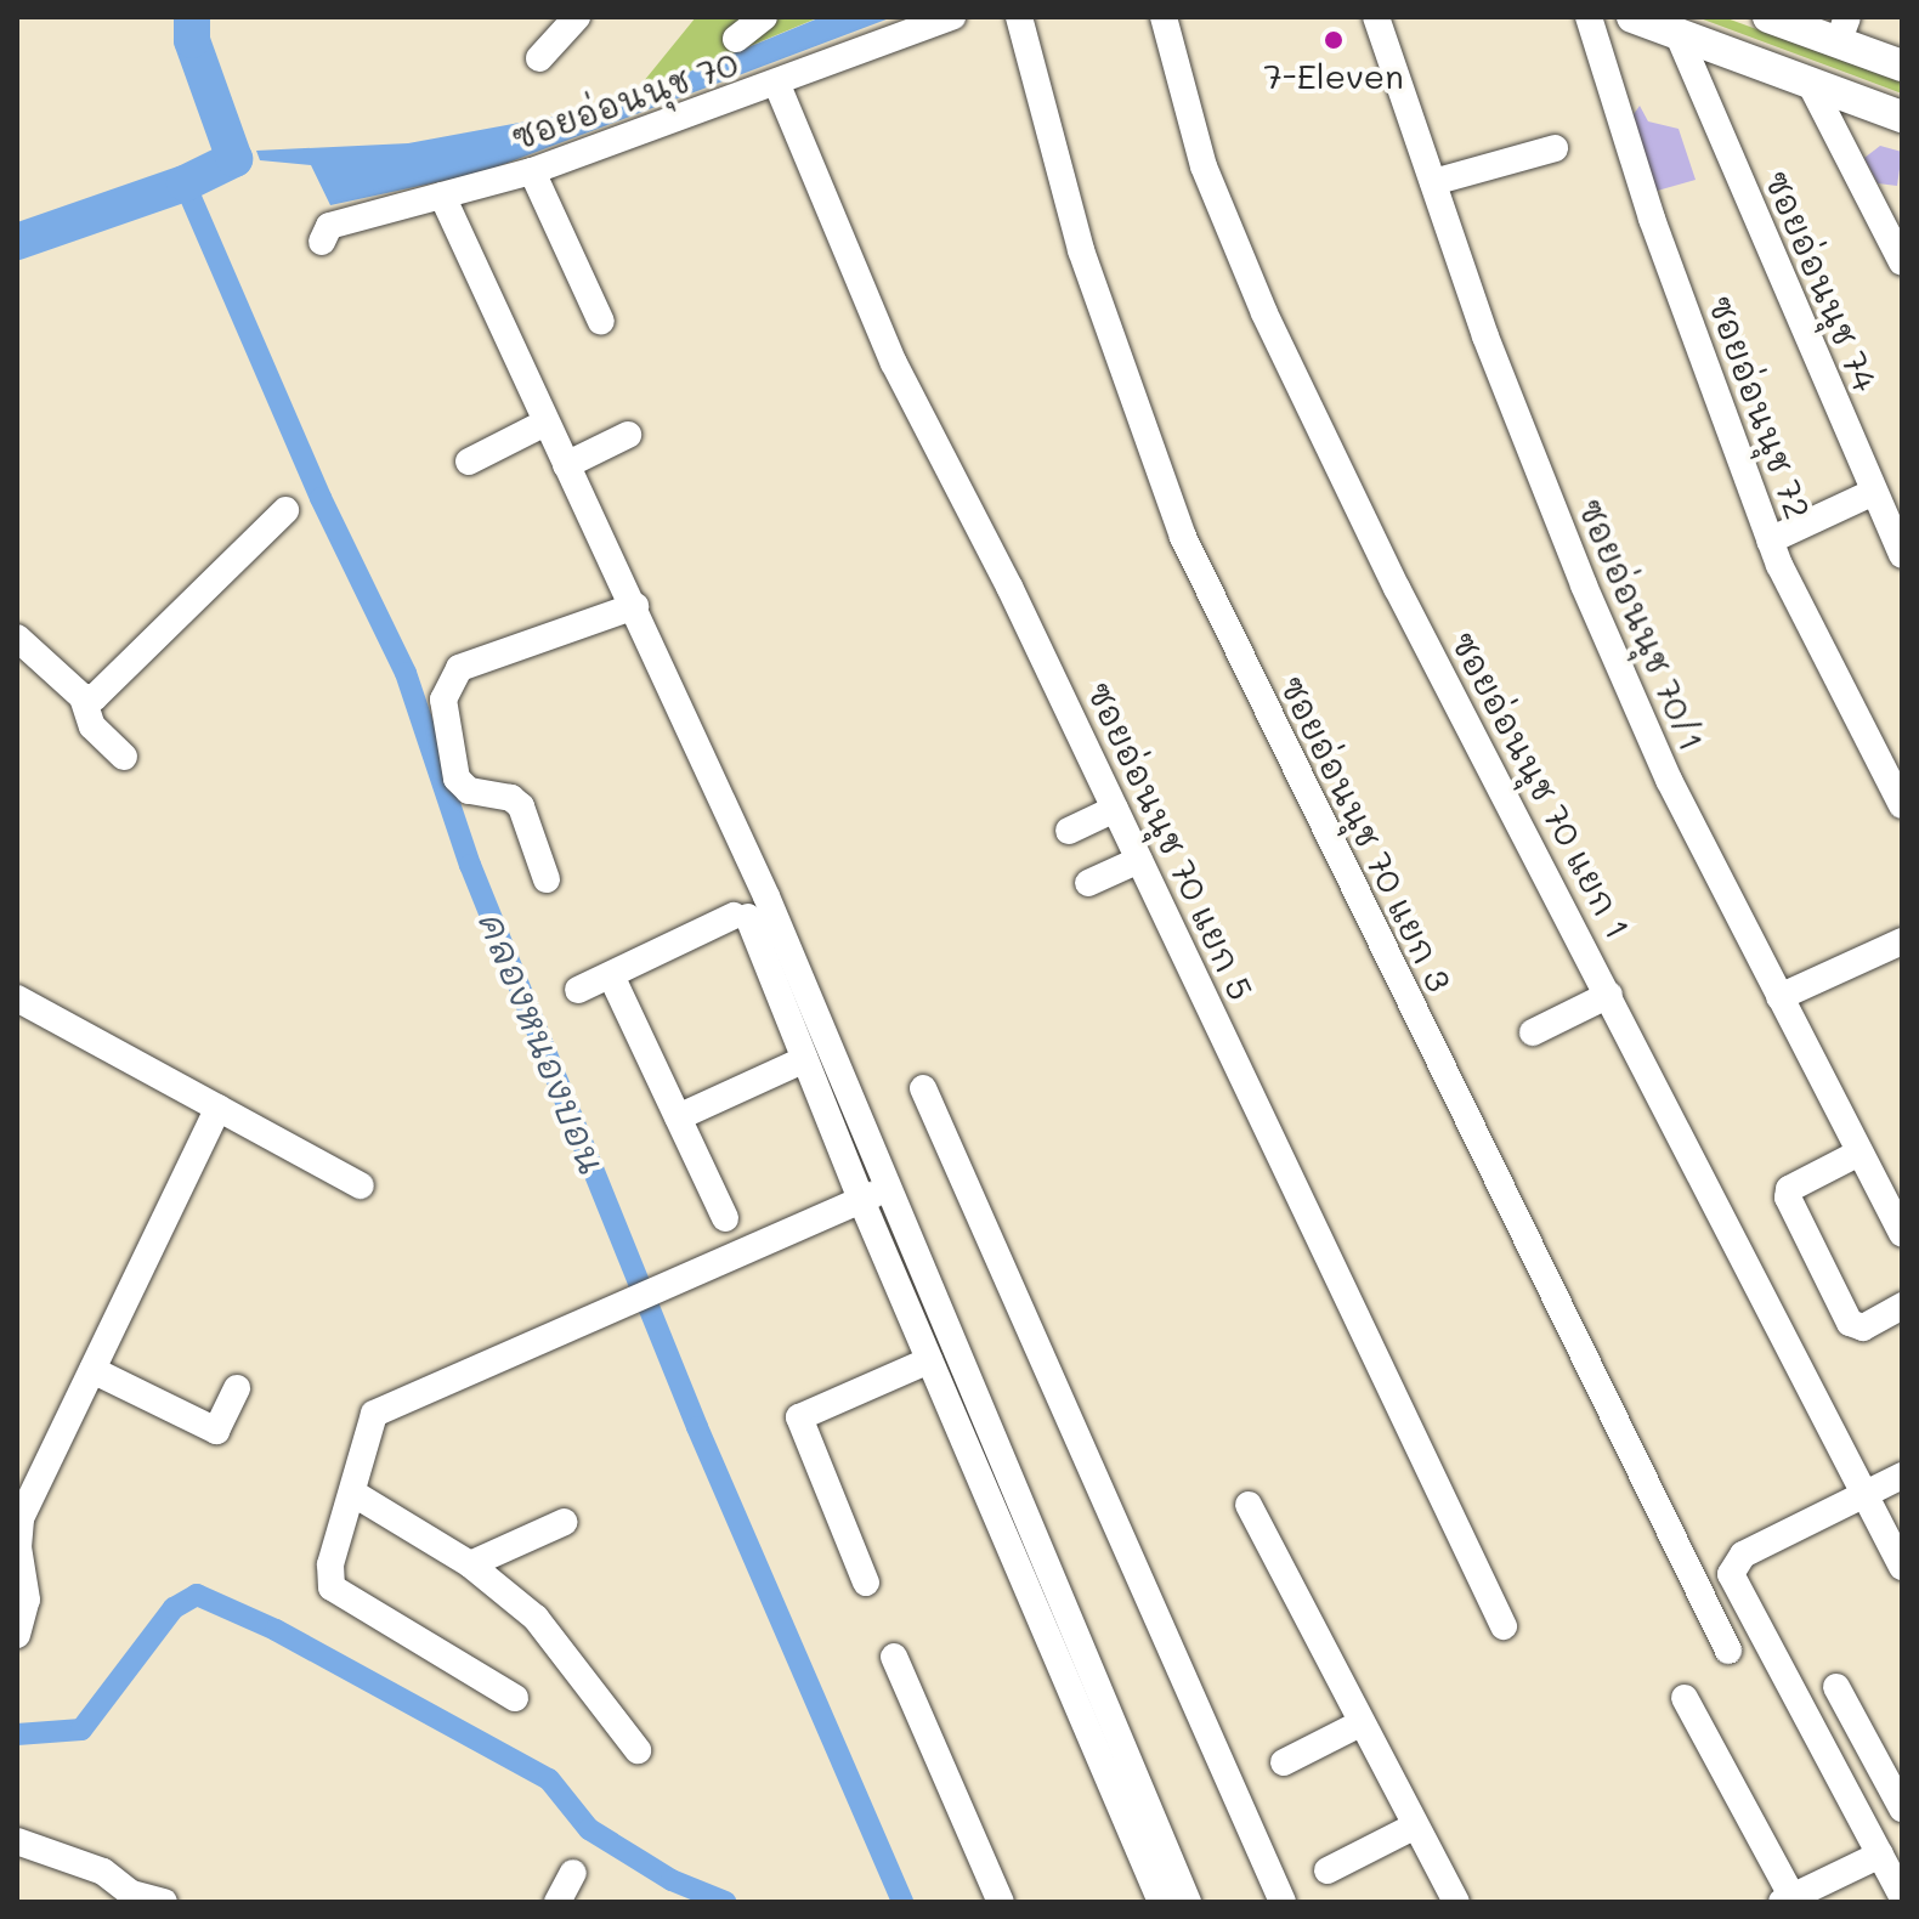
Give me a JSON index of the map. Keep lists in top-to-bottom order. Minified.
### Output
{"streets":{"street":["ซอยอ่อนนุช 70","ซอยอ่อนนุช 74","ซอยอ่อนนุช 72","ซอยอ่อนนุช 70/1","ซอยอ่อนนุช 70 แยก 1","ซอยอ่อนนุช 70 แยก 3","ซอยอ่อนนุช 70 แยก 5"]},"crossings":[["ซอยอ่อนนุช 70","ซอยอ่อนนุช 70 แยก 5"]],"water":["คลองหนองบอน"],"places":["7-Eleven"]}
